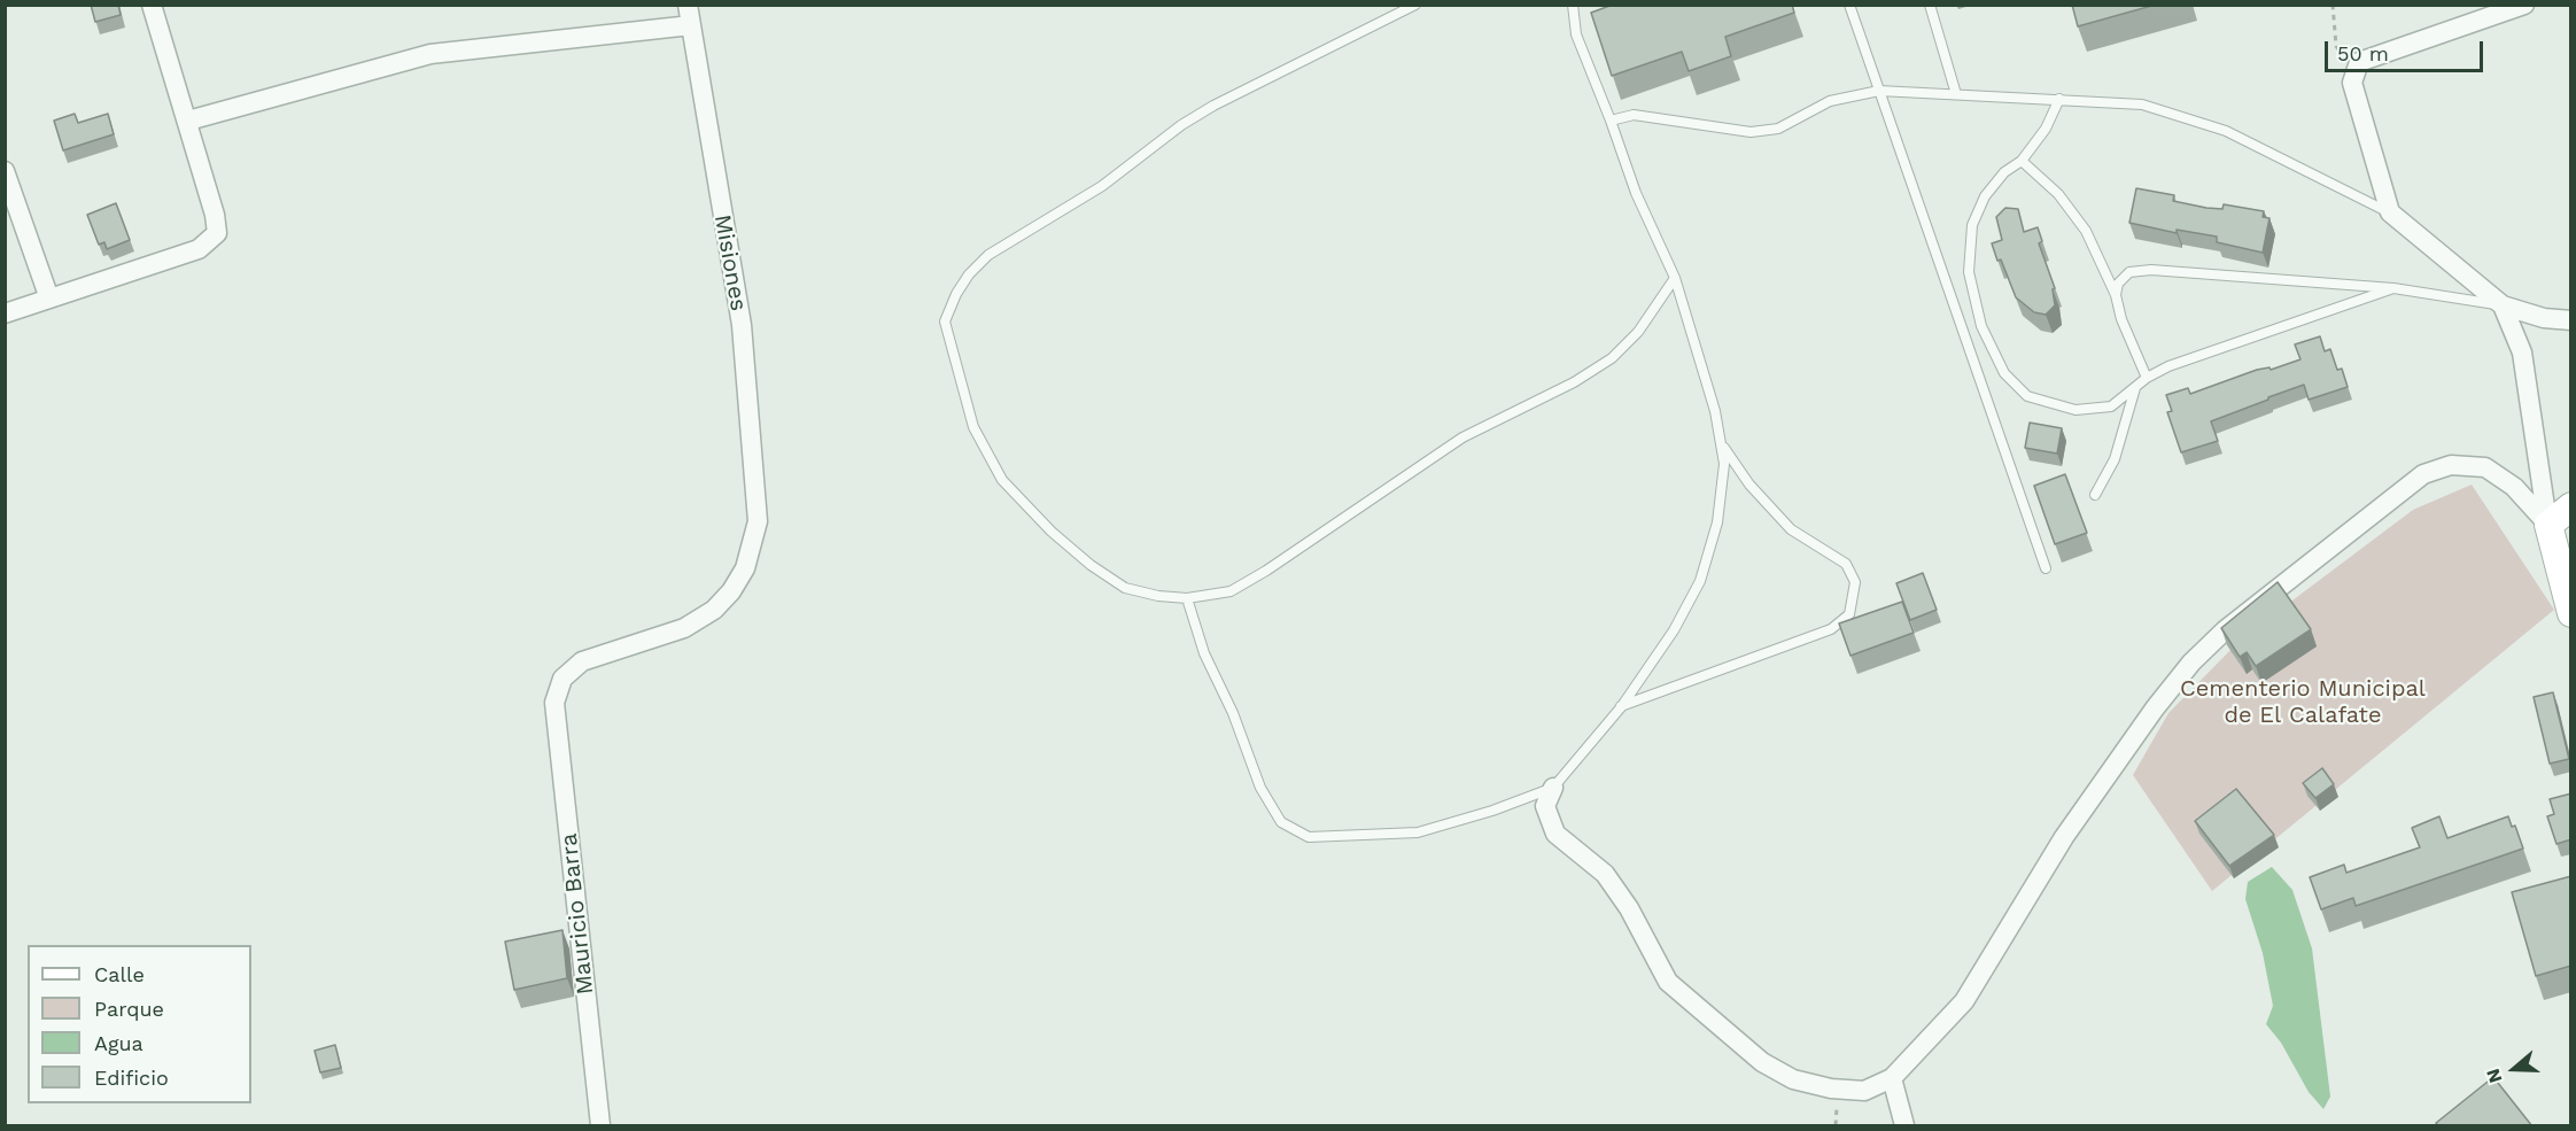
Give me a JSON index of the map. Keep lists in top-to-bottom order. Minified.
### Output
{"streets":{"street":["Misiones","Mauricio Barra"]},"crossings":[["Misiones","Mauricio Barra"]],"parks":["Cementerio Municipal de El Calafate"],"legend":["Calle","Parque","Agua","Edificio"],"scale_bar":"50 m","north":"left"}
